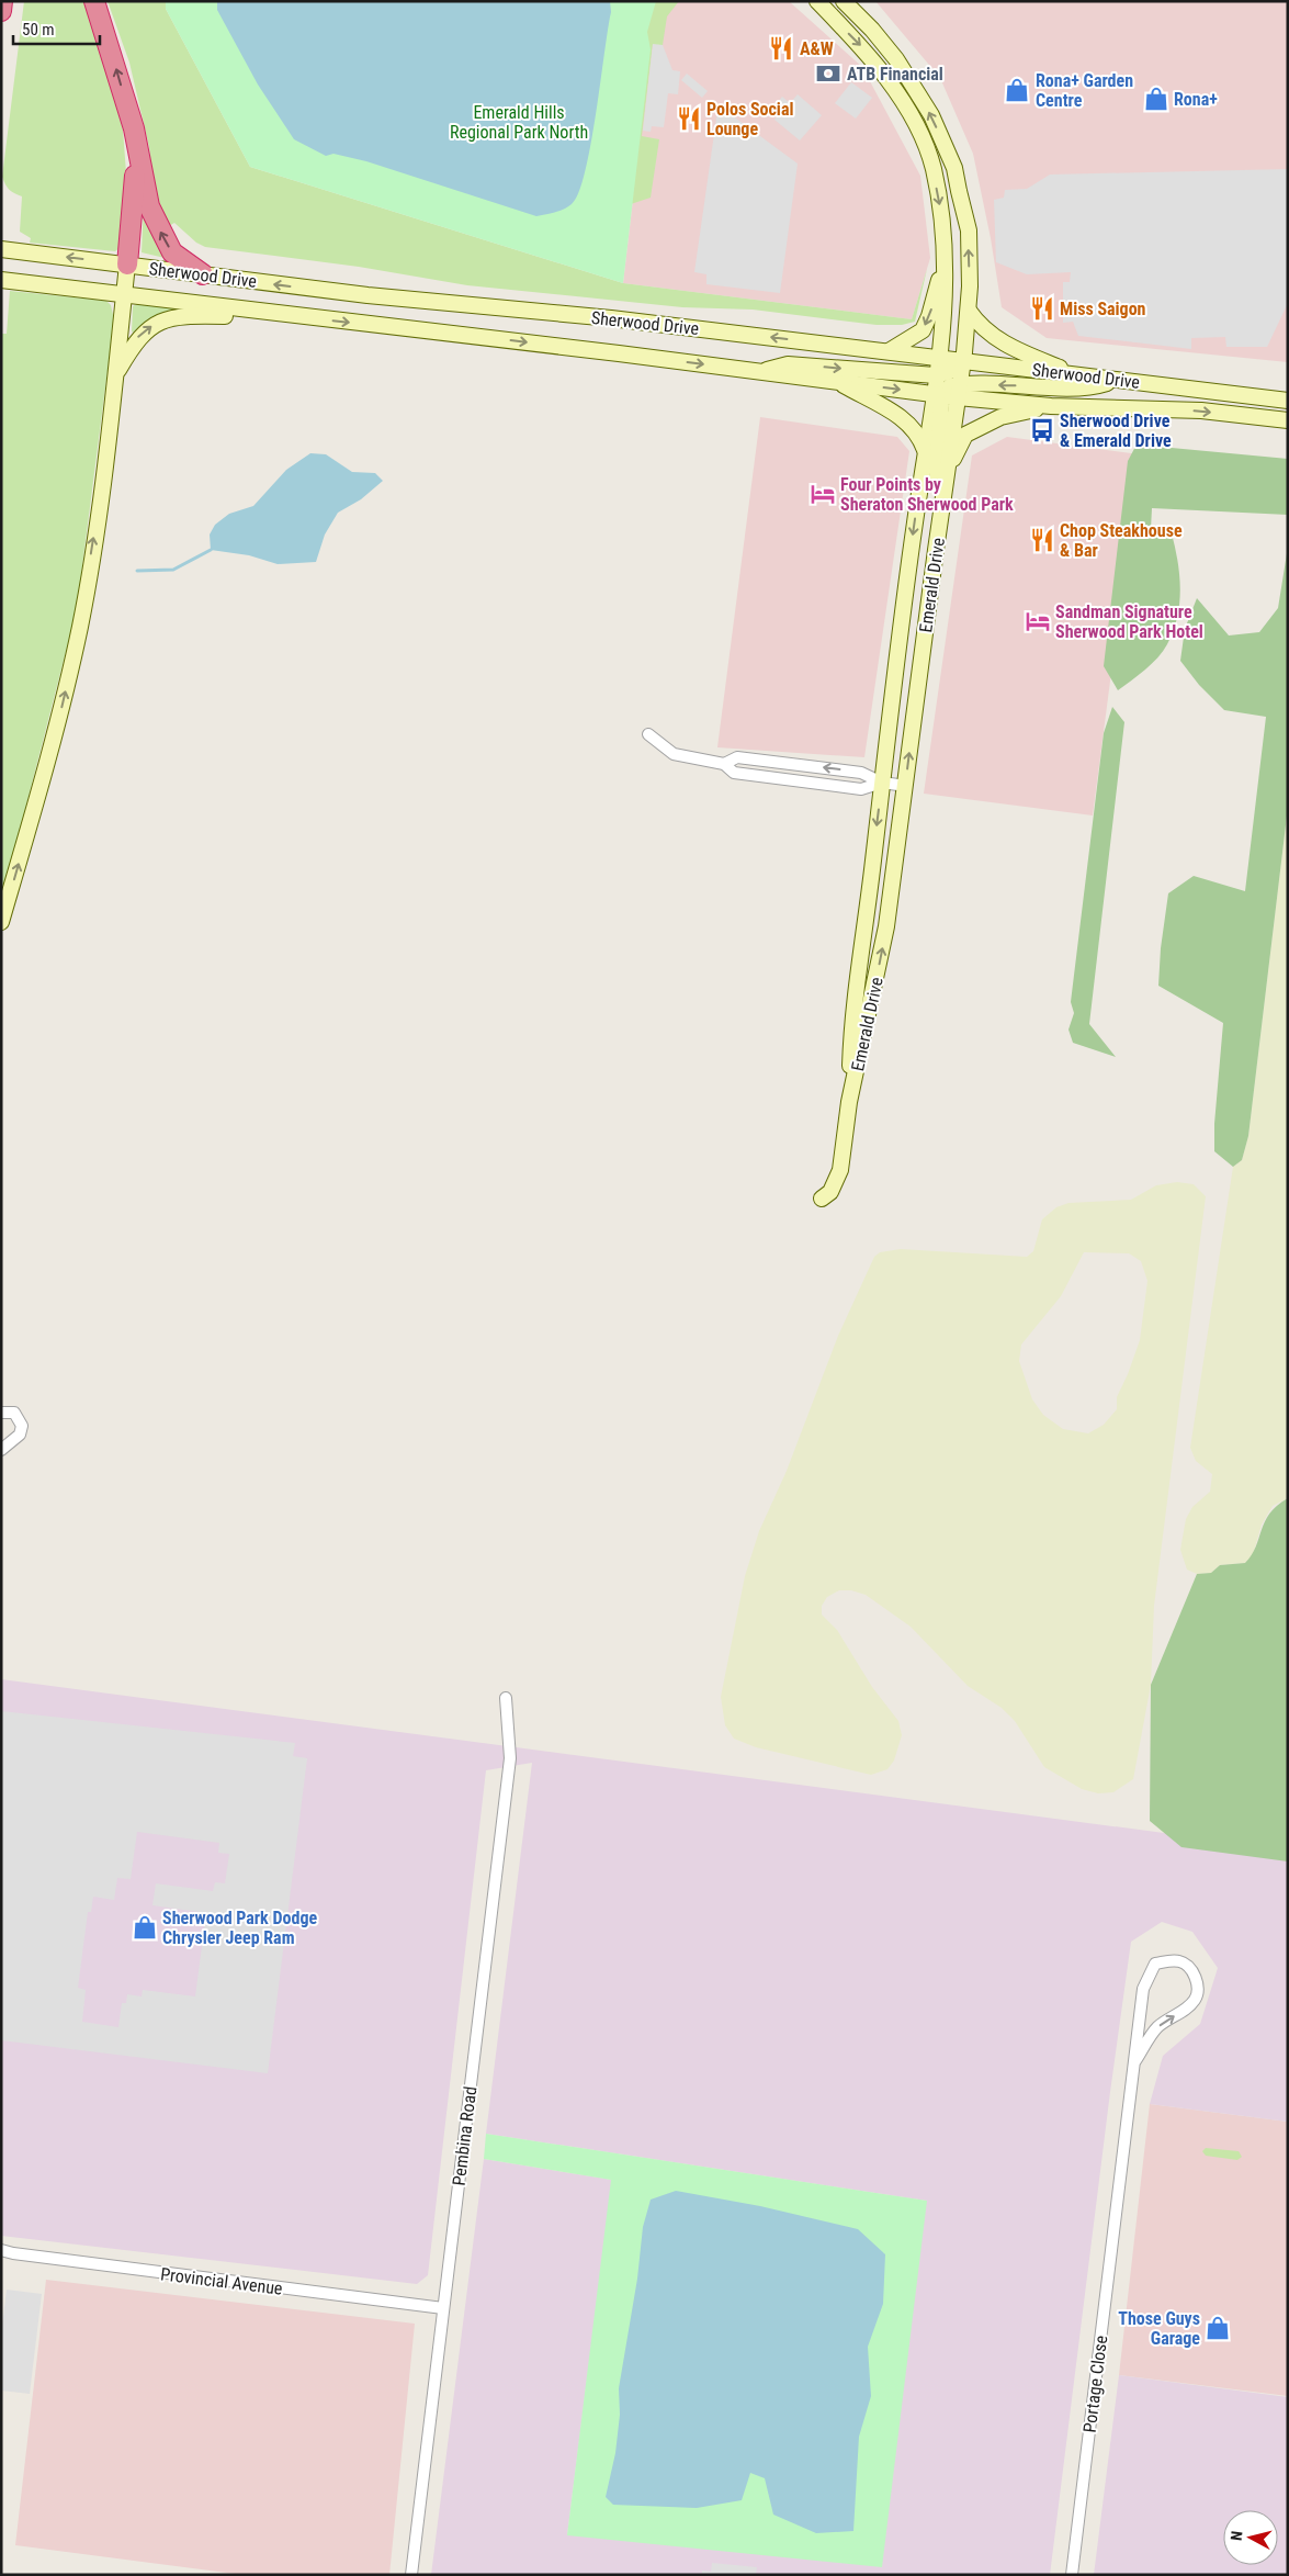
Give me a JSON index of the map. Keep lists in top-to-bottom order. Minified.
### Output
{"streets":{"main road":["Sherwood Drive","Emerald Drive"],"street":["Pembina Road","Provincial Avenue","Portage Close"]},"crossings":[["Sherwood Drive","Emerald Drive"],["Pembina Road","Provincial Avenue"]],"parks":["Emerald Hills Regional Park North"],"places":{"restaurant":["A&W","Polos Social Lounge","Miss Saigon","Chop Steakhouse & Bar"],"bank":["ATB Financial"],"shop":["Rona+ Garden Centre","Rona+","Sherwood Park Dodge Chrysler Jeep Ram","Those Guys Garage"],"bus stop":["Sherwood Drive & Emerald Drive"],"hotel":["Four Points by Sheraton Sherwood Park","Sandman Signature Sherwood Park Hotel"]},"scale_bar":"50 m","north":"left"}
